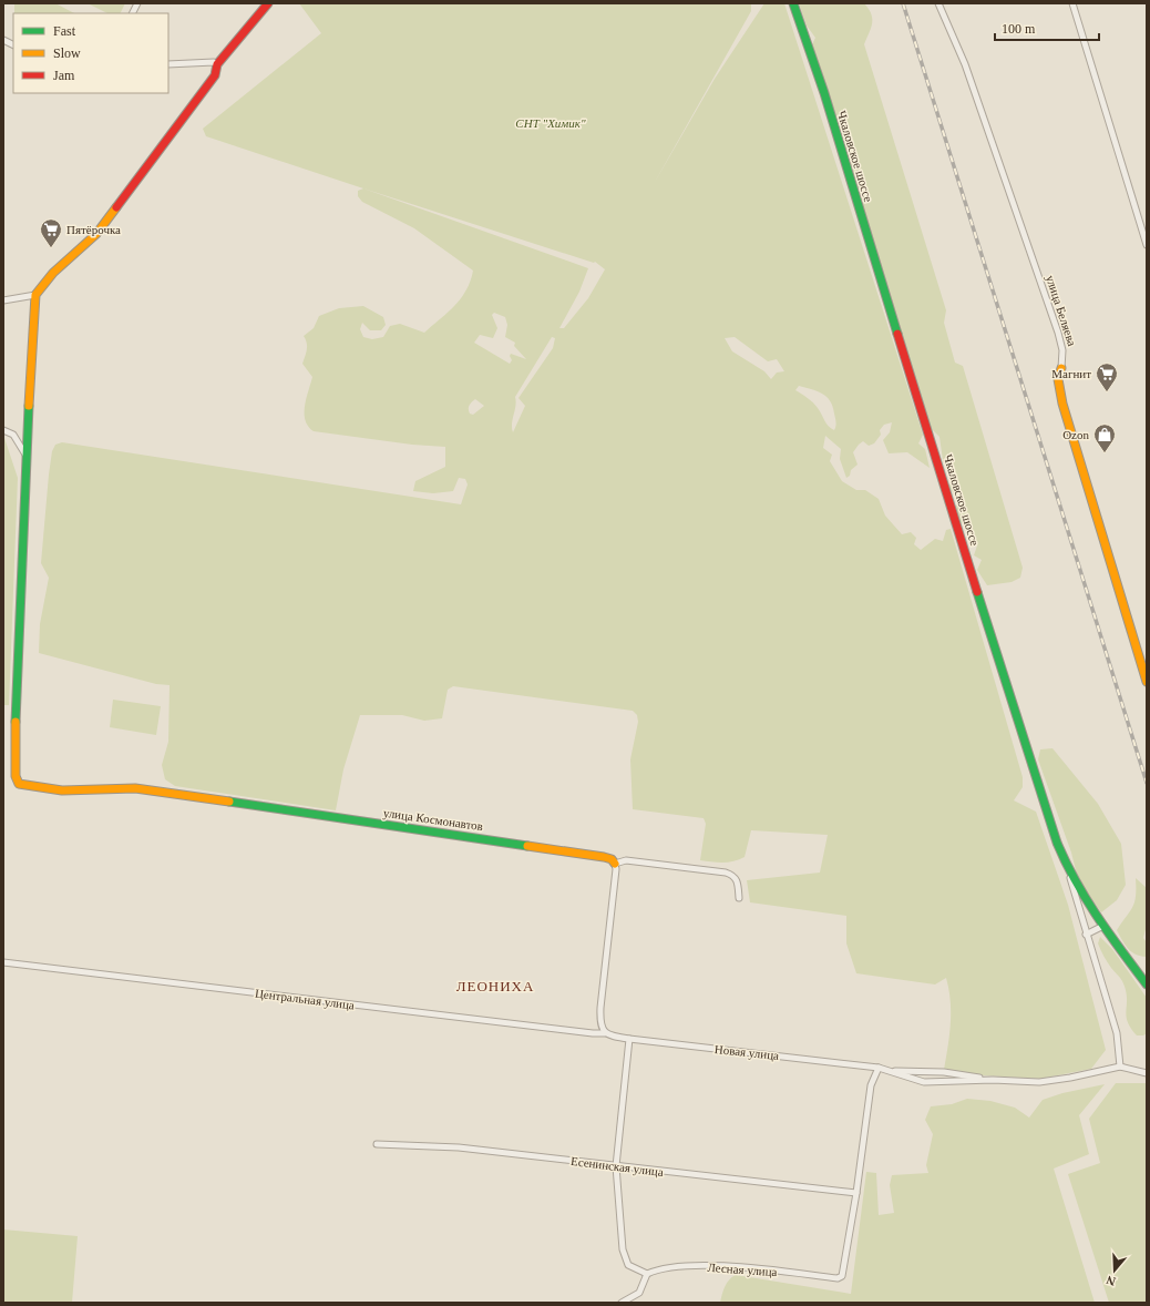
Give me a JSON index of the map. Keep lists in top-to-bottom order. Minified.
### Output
{"streets":{"street":["Чкаловское шоссе","улица Беляева","улица Космонавтов","Центральная улица","Новая улица","Есенинская улица","Лесная улица"]},"crossings":[["Центральная улица","Новая улица"],["Есенинская улица","Лесная улица"]],"districts":["ЛЕОНИХА"],"parks":["СНТ \"Химик\""],"places":{"supermarket":["Пятёрочка","Магнит"],"shop":["Ozon"]},"legend":["Fast","Slow","Jam"],"scale_bar":"100 m","north":"bottom"}
